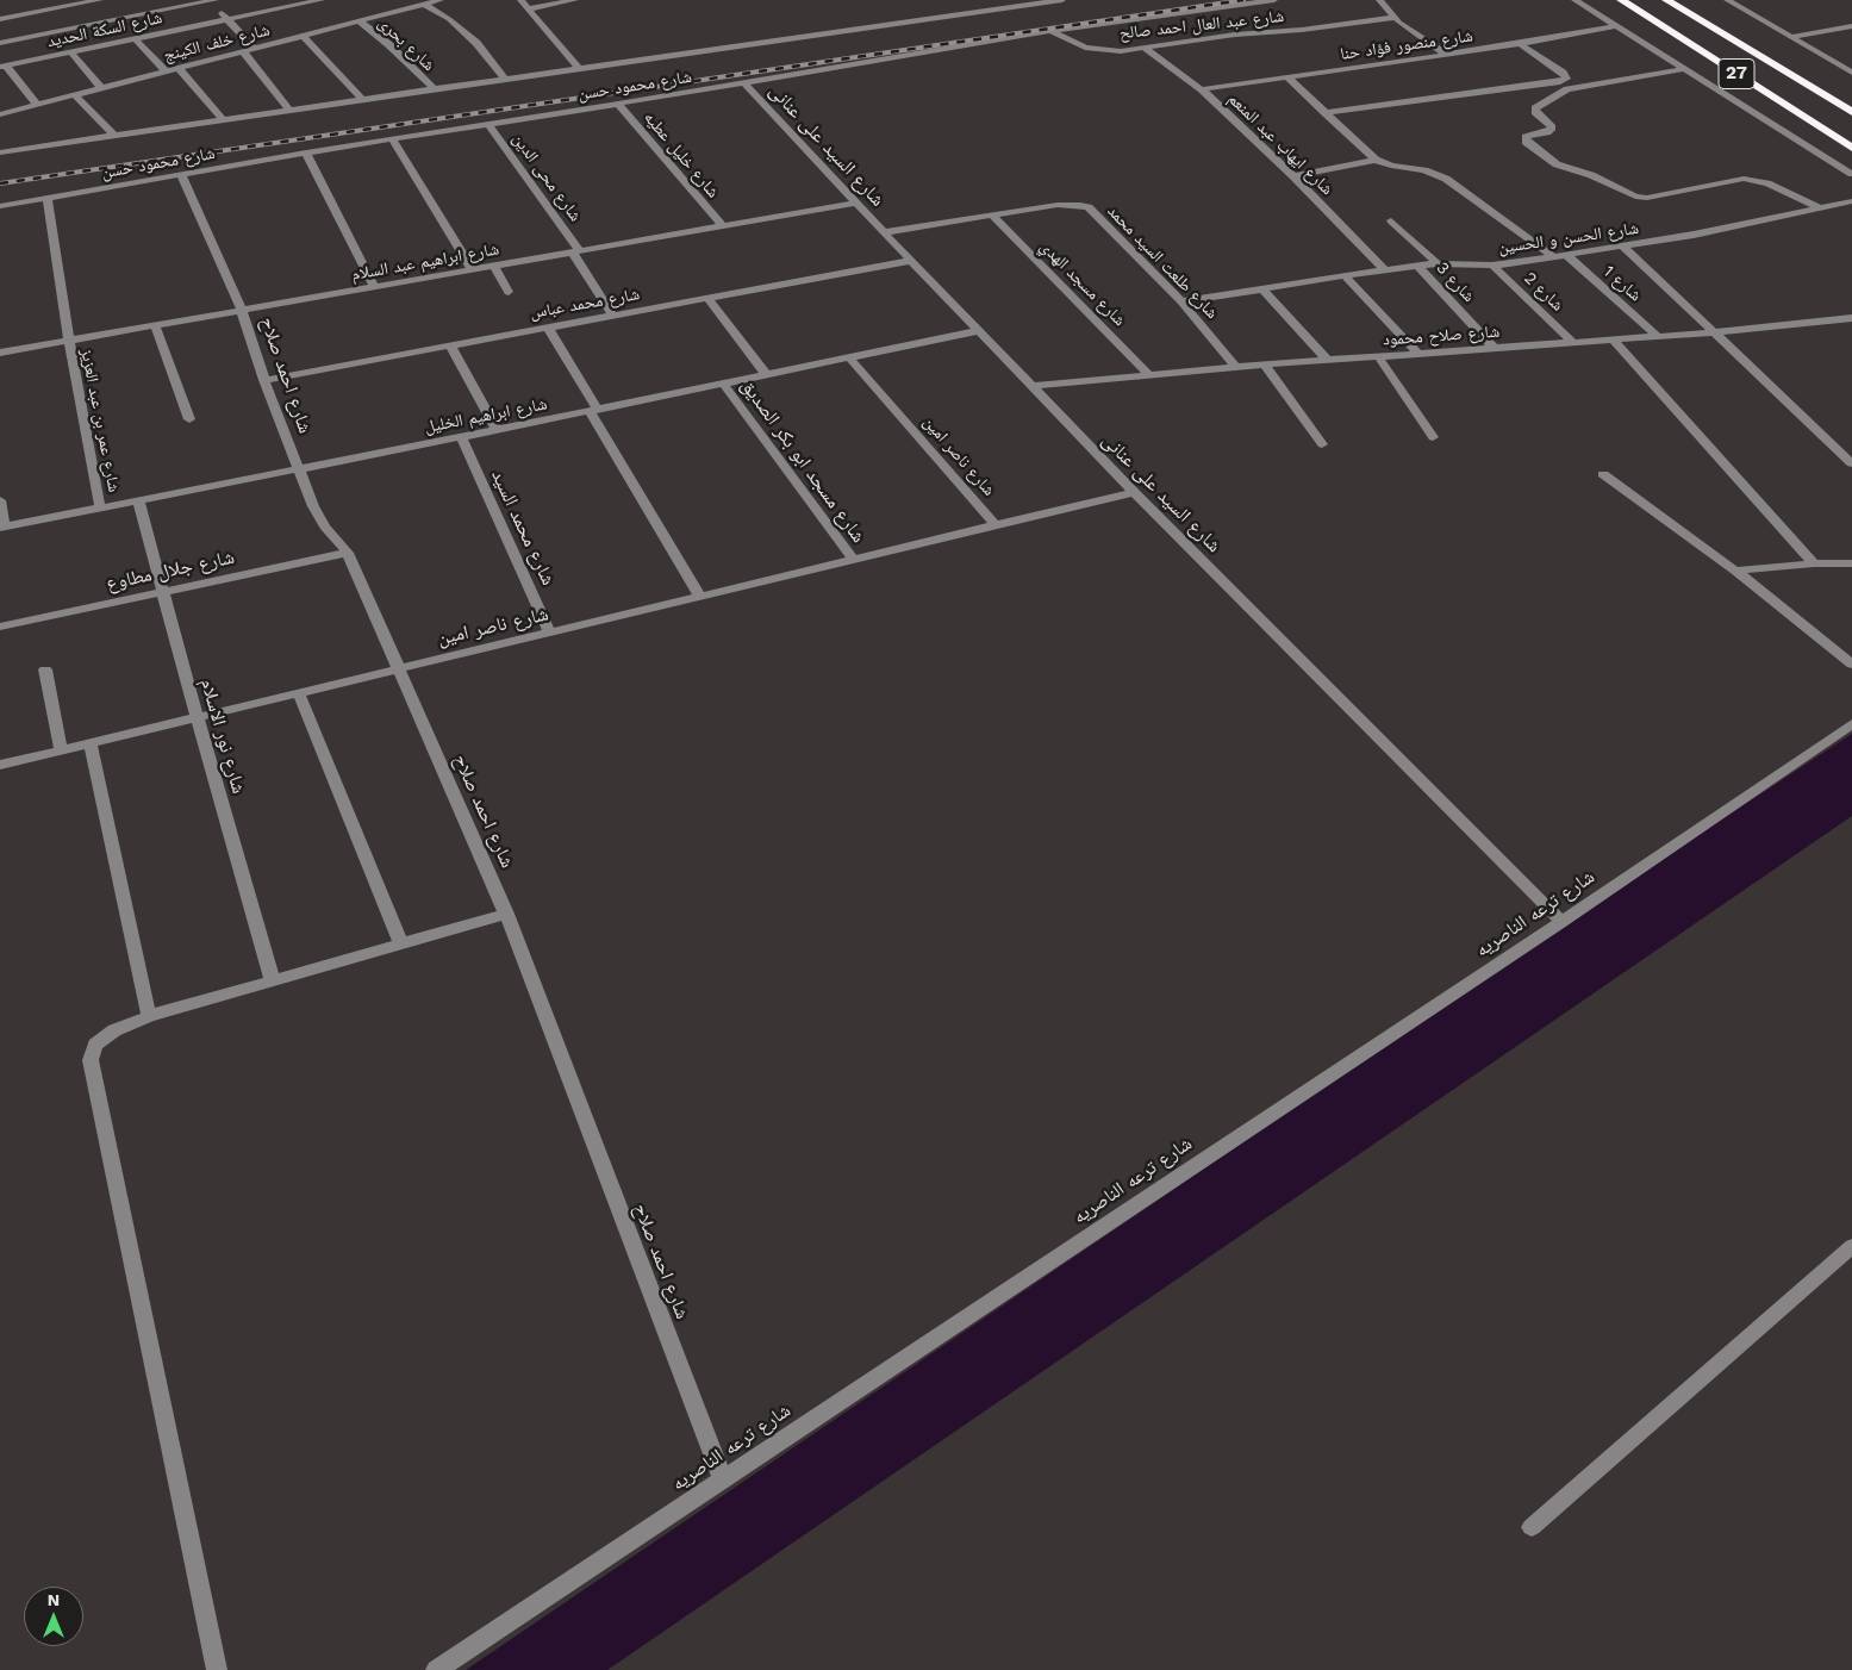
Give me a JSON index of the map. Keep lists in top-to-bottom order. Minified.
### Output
{"streets":{"highway":["27"],"street":["شارع عبد العال احمد صالح","شارع السكة الحديد","شارع خلف الكينج","شارع بحرى","شارع منصور فؤاد حنا","شارع محمود حسن","شارع ايهاب عبد المنعم","شارع السيد على عنانى","شارع خليل عطيه","شارع محى الدين","شارع الحسن و الحسين","شارع ابراهيم عبد السلام","شارع طلعت السيد محمد","شارع 3","شارع مسجد الهدي","شارع 1","شارع 2","شارع محمد عباس","شارع صلاح محمود","شارع احمد صلاح","شارع ابراهيم الخليل","شارع عمر بن عبد العزيز","شارع ناصر امين","شارع مسجد ابو بكر الصديق","شارع محمد السيد","شارع جلال مطاوع","شارع نور الاسلام","شارع ترعه الناصريه"]},"crossings":[["شارع عبد العال احمد صالح","شارع محمود حسن"],["شارع عبد العال احمد صالح","شارع ايهاب عبد المنعم"],["شارع خلف الكينج","شارع بحرى"],["شارع بحرى","شارع محمود حسن"],["شارع منصور فؤاد حنا","شارع ايهاب عبد المنعم"],["شارع محمود حسن","شارع السيد على عنانى"],["شارع محمود حسن","شارع خليل عطيه"],["شارع محمود حسن","شارع محى الدين"],["شارع محمود حسن","شارع احمد صلاح"],["شارع محمود حسن","شارع عمر بن عبد العزيز"],["شارع ايهاب عبد المنعم","شارع الحسن و الحسين"],["شارع السيد على عنانى","شارع ابراهيم عبد السلام"],["شارع السيد على عنانى","شارع محمد عباس"],["شارع السيد على عنانى","شارع صلاح محمود"],["شارع السيد على عنانى","شارع ابراهيم الخليل"],["شارع السيد على عنانى","شارع ناصر امين"],["شارع السيد على عنانى","شارع ترعه الناصريه"],["شارع خليل عطيه","شارع ابراهيم عبد السلام"],["شارع محى الدين","شارع ابراهيم عبد السلام"],["شارع محى الدين","شارع محمد عباس"],["شارع الحسن و الحسين","شارع طلعت السيد محمد"],["شارع الحسن و الحسين","شارع 3"],["شارع الحسن و الحسين","شارع 1"],["شارع الحسن و الحسين","شارع 2"],["شارع ابراهيم عبد السلام","شارع احمد صلاح"],["شارع ابراهيم عبد السلام","شارع عمر بن عبد العزيز"],["شارع طلعت السيد محمد","شارع مسجد الهدي"],["شارع طلعت السيد محمد","شارع صلاح محمود"],["شارع 3","شارع صلاح محمود"],["شارع مسجد الهدي","شارع صلاح محمود"],["شارع 1","شارع صلاح محمود"],["شارع 2","شارع صلاح محمود"],["شارع محمد عباس","شارع احمد صلاح"],["شارع احمد صلاح","شارع ابراهيم الخليل"],["شارع احمد صلاح","شارع ناصر امين"],["شارع احمد صلاح","شارع جلال مطاوع"],["شارع احمد صلاح","شارع ترعه الناصريه"],["شارع ابراهيم الخليل","شارع عمر بن عبد العزيز"],["شارع ابراهيم الخليل","شارع ناصر امين"],["شارع ابراهيم الخليل","شارع مسجد ابو بكر الصديق"],["شارع ابراهيم الخليل","شارع محمد السيد"],["شارع ابراهيم الخليل","شارع نور الاسلام"],["شارع ناصر امين","شارع مسجد ابو بكر الصديق"],["شارع ناصر امين","شارع محمد السيد"],["شارع ناصر امين","شارع نور الاسلام"],["شارع جلال مطاوع","شارع نور الاسلام"]],"north":"top"}
